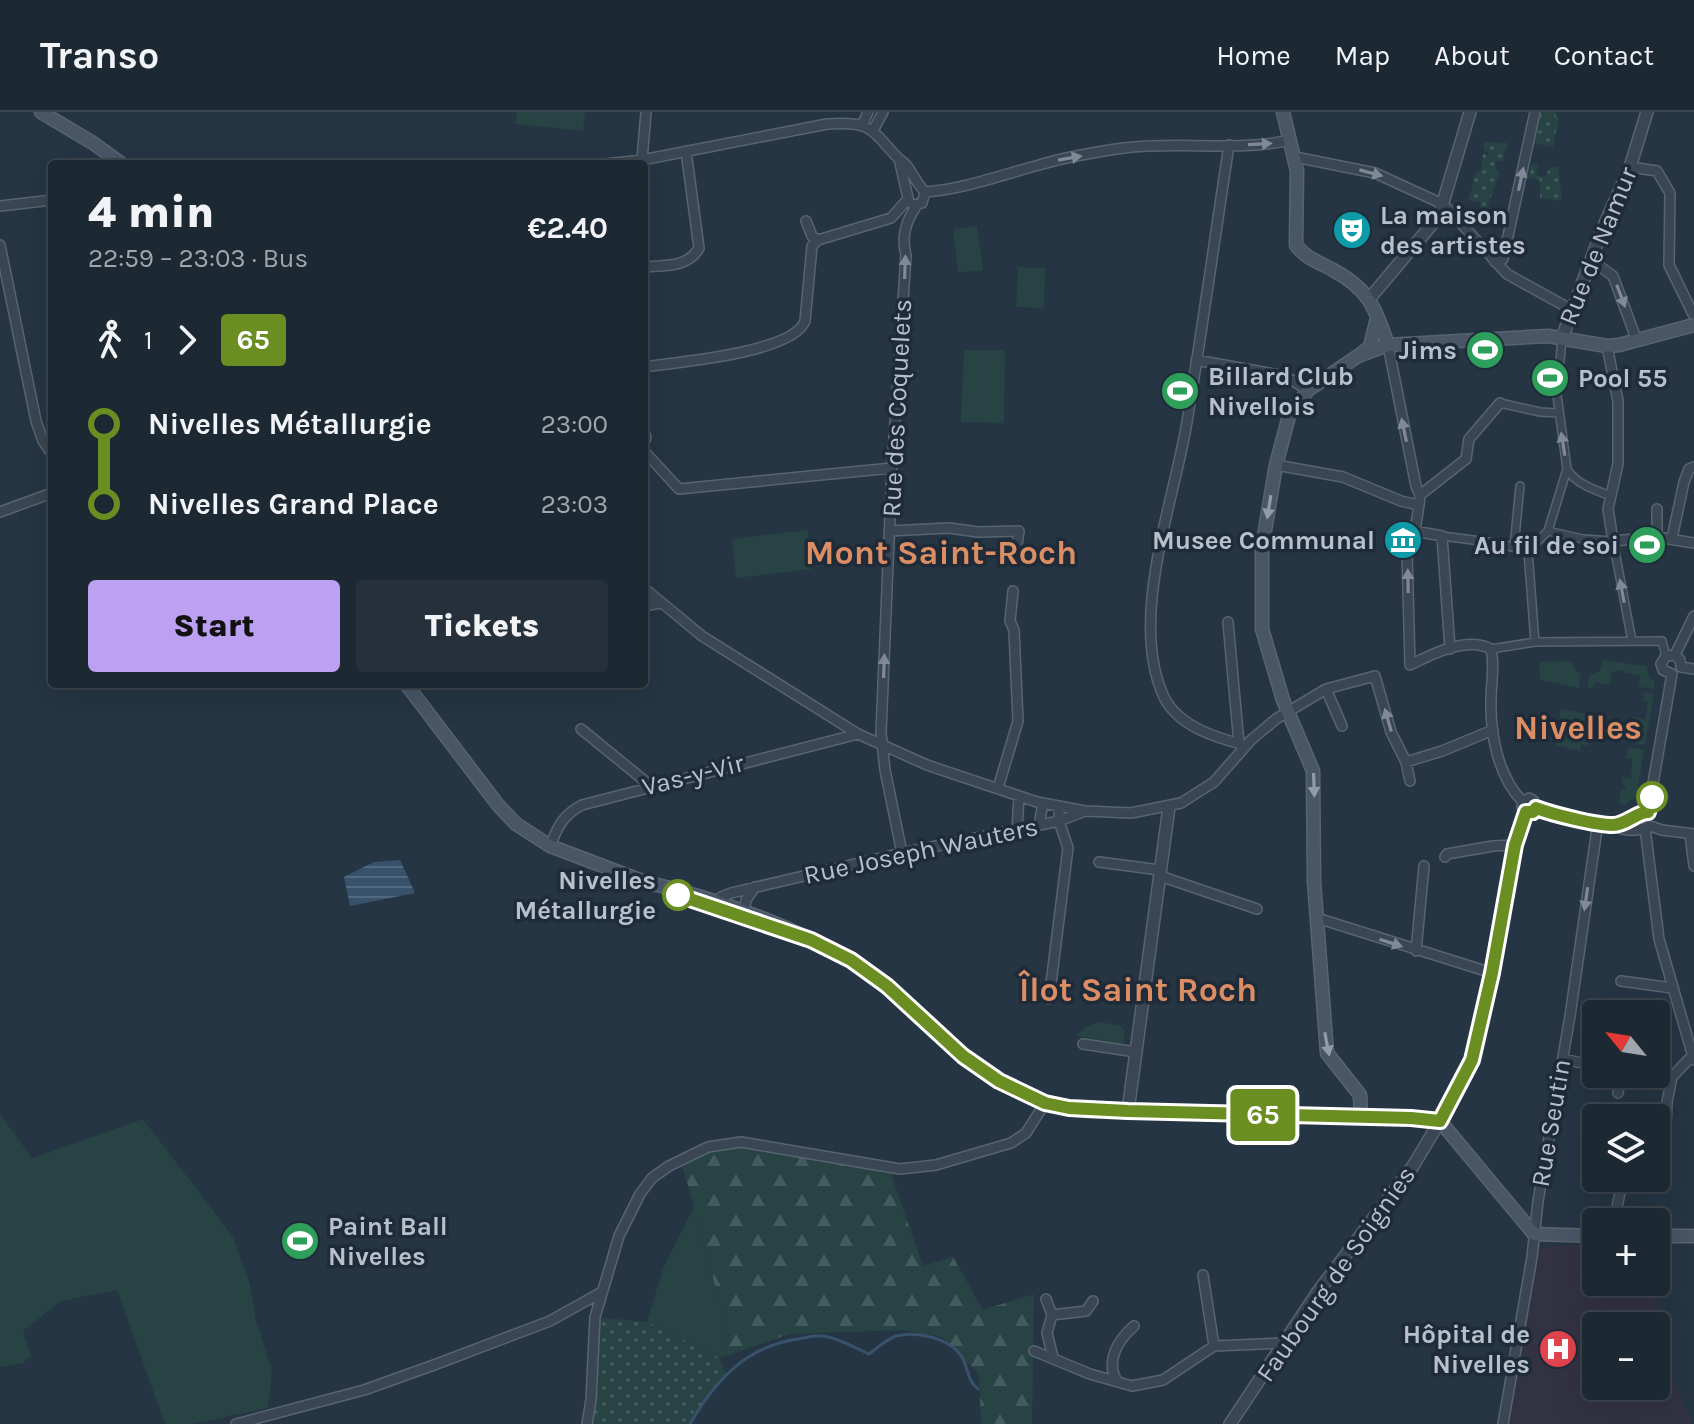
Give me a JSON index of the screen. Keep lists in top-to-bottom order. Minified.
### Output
{"streets":{"street":["Rue de Namur","Rue des Coquelets","Vas-y-Vir","Rue Joseph Wauters","Rue Seutin","Faubourg de Soignies"]},"crossings":[["Rue des Coquelets","Rue Joseph Wauters"]],"one_way":["Rue des Coquelets"],"districts":["Mont Saint-Roch","Nivelles","Îlot Saint Roch"],"places":{"theatre":["La maison des artistes"],"sports":["Jims","Pool 55","Billard Club Nivellois","Au fil de soi","Paint Ball Nivelles"],"museum":["Musee Communal"],"other":["Nivelles Métallurgie"],"hospital":["Hôpital de Nivelles"]},"lines":["bus line 65"],"north":"top left","page":{"header":"Transo","nav":["Home","Map","About","Contact"],"on_map":"65","heading":["4 min","22:59 – 23:03 · Bus","€2.40"],"legs":["1","65"],"list":[{"name":"Nivelles Métallurgie","value":"23:00"},{"name":"Nivelles Grand Place","value":"23:03"}],"buttons":["Start","Tickets"],"map_buttons":["+","−"]}}
